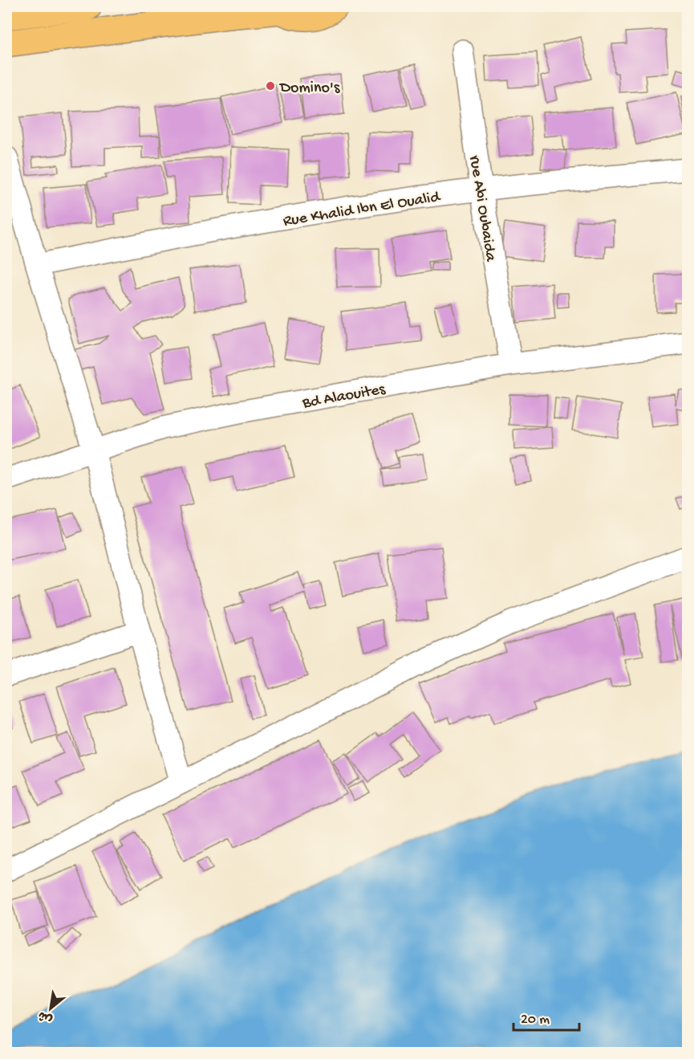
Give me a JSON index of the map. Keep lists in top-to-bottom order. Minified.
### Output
{"streets":{"street":["Rue Khalid Ibn El Oualid","rue Abi Oubaida","Bd Alaouites"]},"crossings":[["Rue Khalid Ibn El Oualid","rue Abi Oubaida"],["rue Abi Oubaida","Bd Alaouites"]],"places":["Domino's"],"scale_bar":"20 m","north":"bottom left"}
